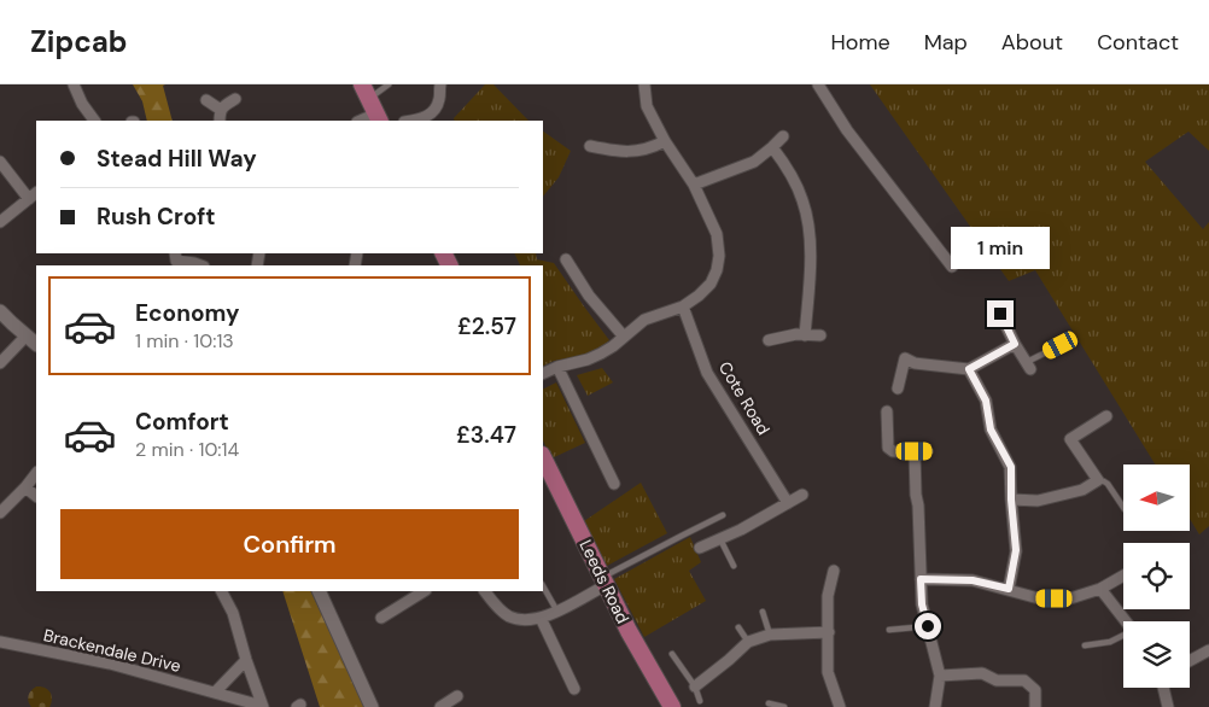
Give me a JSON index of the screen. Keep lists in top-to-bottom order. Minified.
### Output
{"streets":{"main road":["Leeds Road"],"street":["Cote Road","Brackendale Drive"]},"north":"left","page":{"header":"Zipcab","nav":["Home","Map","About","Contact"],"banner":["Stead Hill Way","Rush Croft"],"bubble":"1 min","list":[{"name":"Economy","note":"1 min · 10:13","value":"£2.57"},{"name":"Comfort","note":"2 min · 10:14","value":"£3.47"}],"buttons":"Confirm"}}
